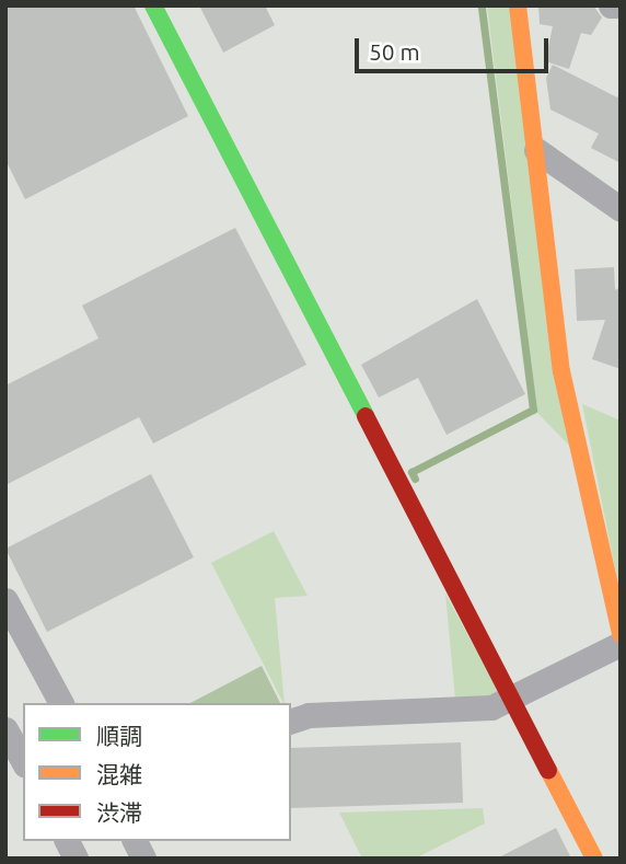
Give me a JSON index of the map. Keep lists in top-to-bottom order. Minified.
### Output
{"legend":["順調","混雑","渋滞"],"scale_bar":"50 m"}
